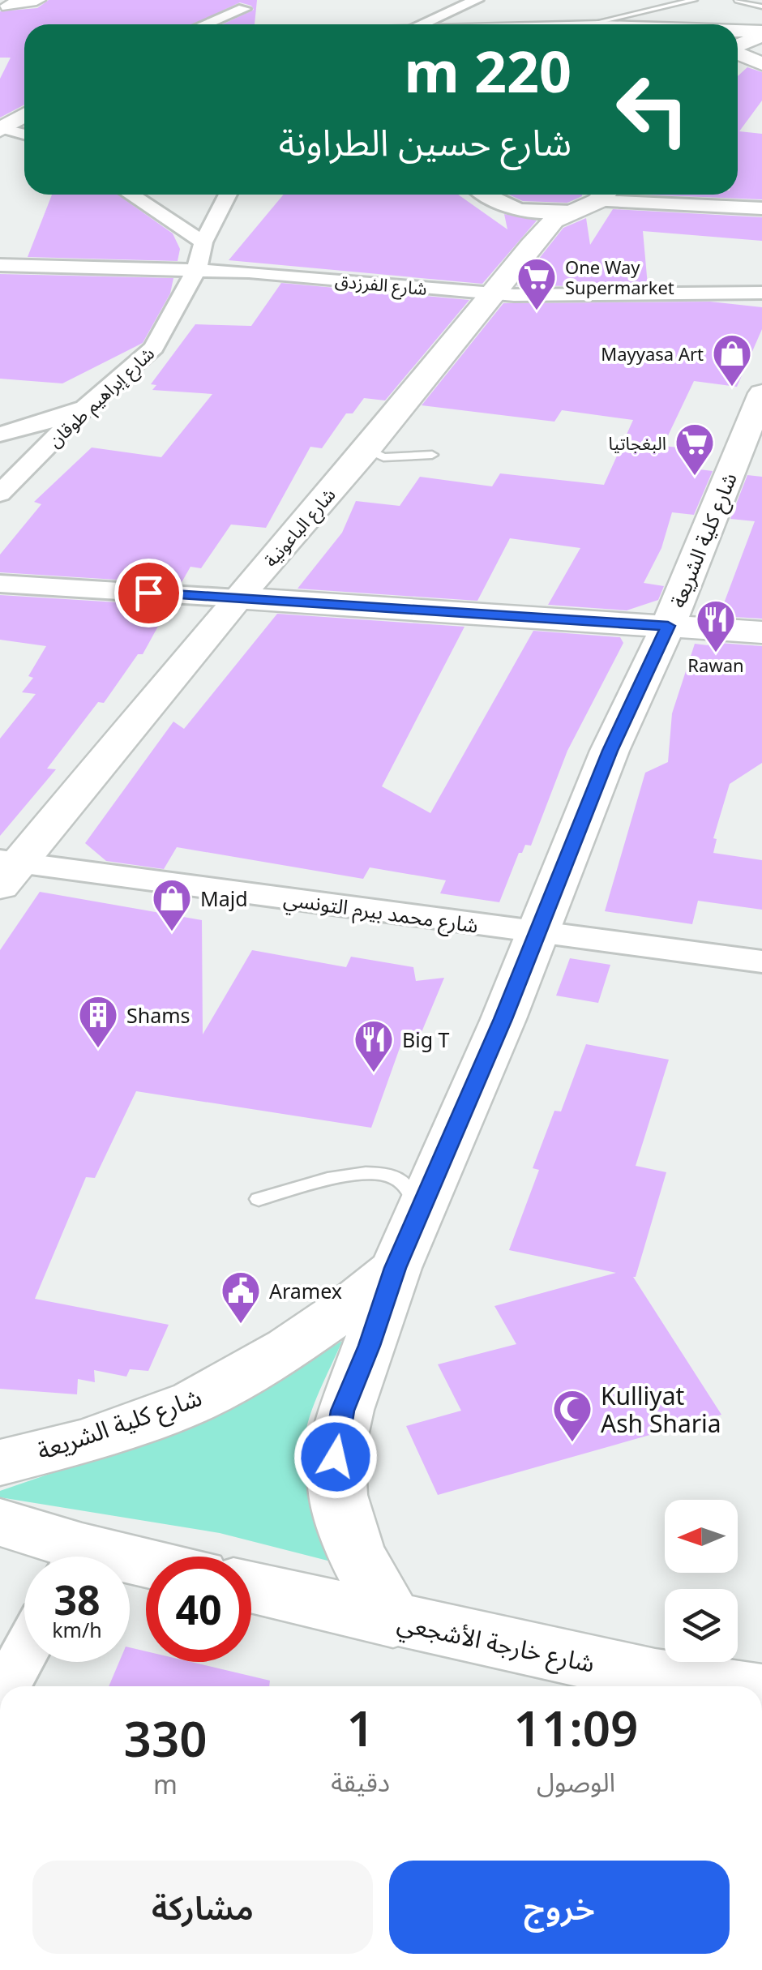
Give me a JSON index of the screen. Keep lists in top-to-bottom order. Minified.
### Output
{"streets":{"street":["شارع الفرزدق","شارع إبراهيم طوقان","شارع الباعونية","شارع كلية الشريعة","شارع محمد بيرم التونسي","شارع خارجة الأشجعي"]},"crossings":[["شارع الفرزدق","شارع إبراهيم طوقان"],["شارع الفرزدق","شارع الباعونية"],["شارع الباعونية","شارع محمد بيرم التونسي"],["شارع كلية الشريعة","شارع محمد بيرم التونسي"],["شارع كلية الشريعة","شارع خارجة الأشجعي"]],"places":{"supermarket":["One Way Supermarket","البغجاتيا"],"shop":["Mayyasa Art","Majd"],"restaurant":["Rawan","Big T"],"building":["Shams"],"public building":["Aramex"],"mosque":["Kulliyat Ash Sharia"]},"north":"left","page":{"turn":["220 m","شارع حسين الطراونة"],"speed":"38 km/h","limit":"40","eta":["11:09","الوصول","1","دقيقة","330","m"],"buttons":["خروج","مشاركة"]}}
